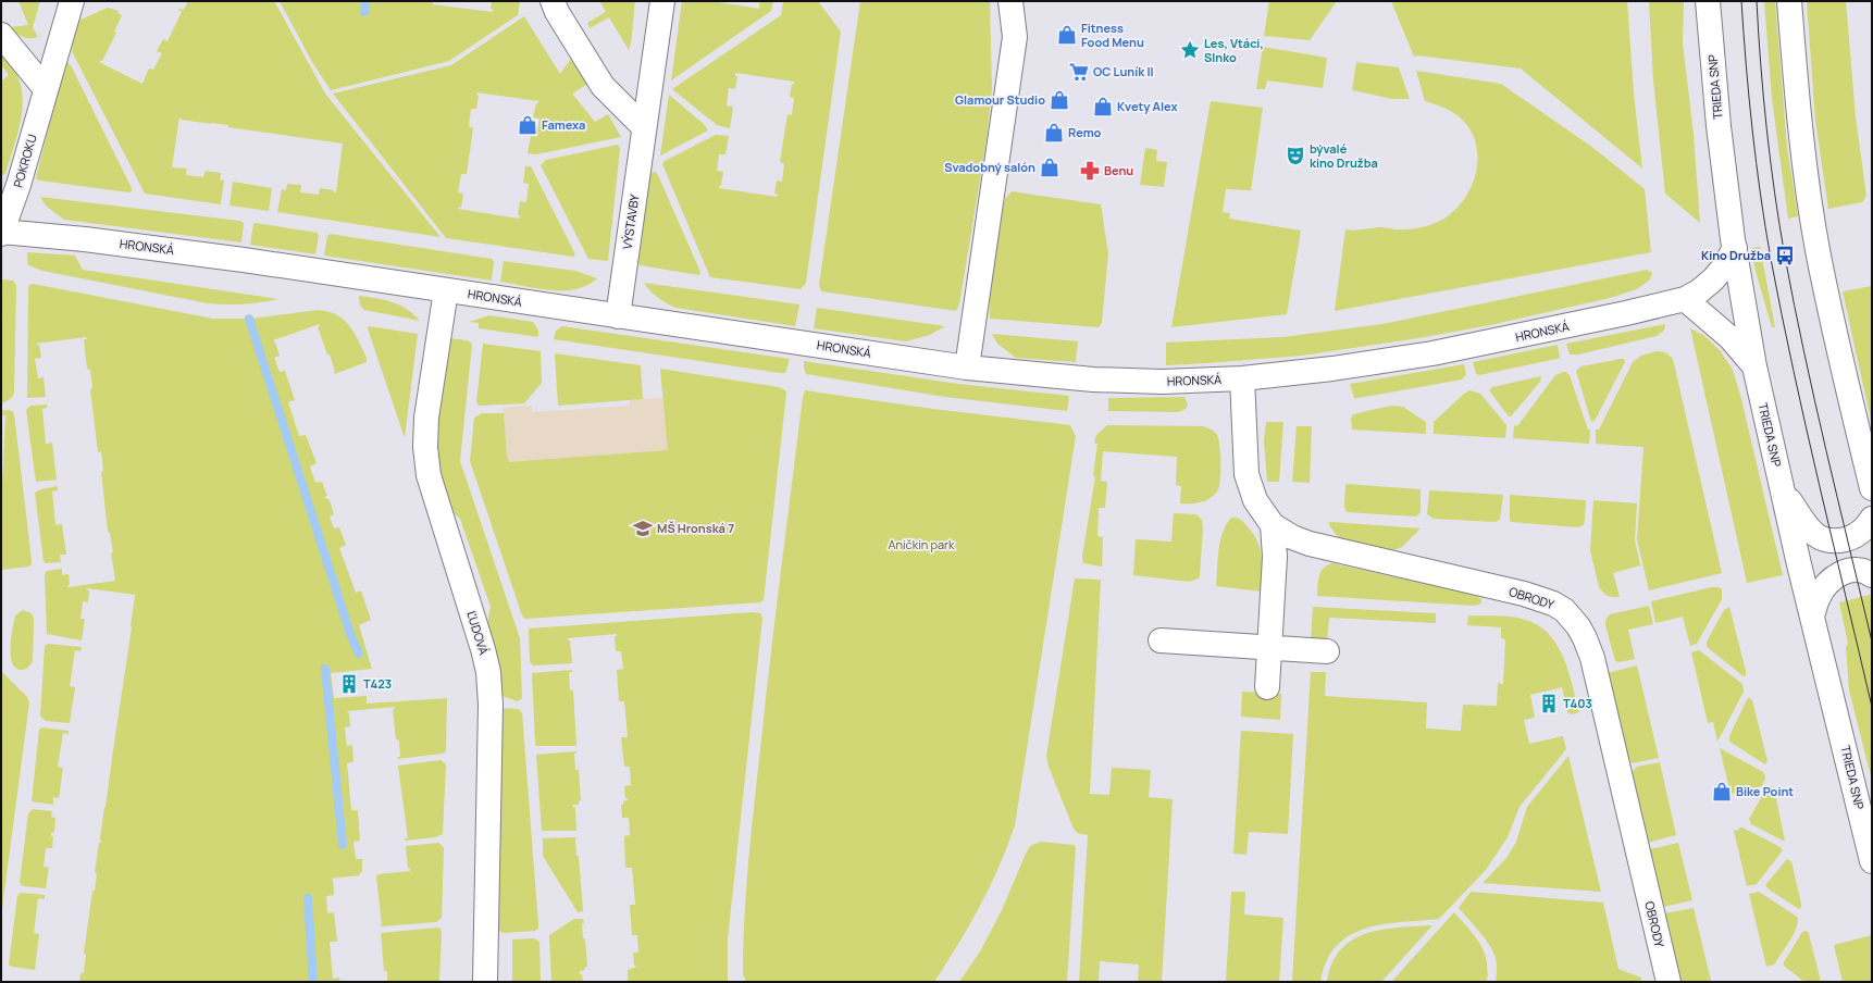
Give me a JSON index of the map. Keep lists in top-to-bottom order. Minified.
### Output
{"streets":{"street":["TRIEDA SNP","POKROKU","VÝSTAVBY","HRONSKÁ","OBRODY","ĽUDOVÁ"]},"crossings":[["TRIEDA SNP","HRONSKÁ"],["POKROKU","HRONSKÁ"],["VÝSTAVBY","HRONSKÁ"],["HRONSKÁ","OBRODY"],["HRONSKÁ","ĽUDOVÁ"]],"parks":["Aničkin park"],"places":{"shop":["Fitness Food Menu","Glamour Studio","Kvety Alex","Famexa","Remo","Svadobný salón","Bike Point"],"place":["Les, Vtáci, Slnko"],"supermarket":["OC Luník II"],"theatre":["bývalé kino Družba"],"pharmacy":["Benu"],"bus stop":["Kino Družba"],"school or university":["MŠ Hronská 7"],"building":["T423","T403"]}}
